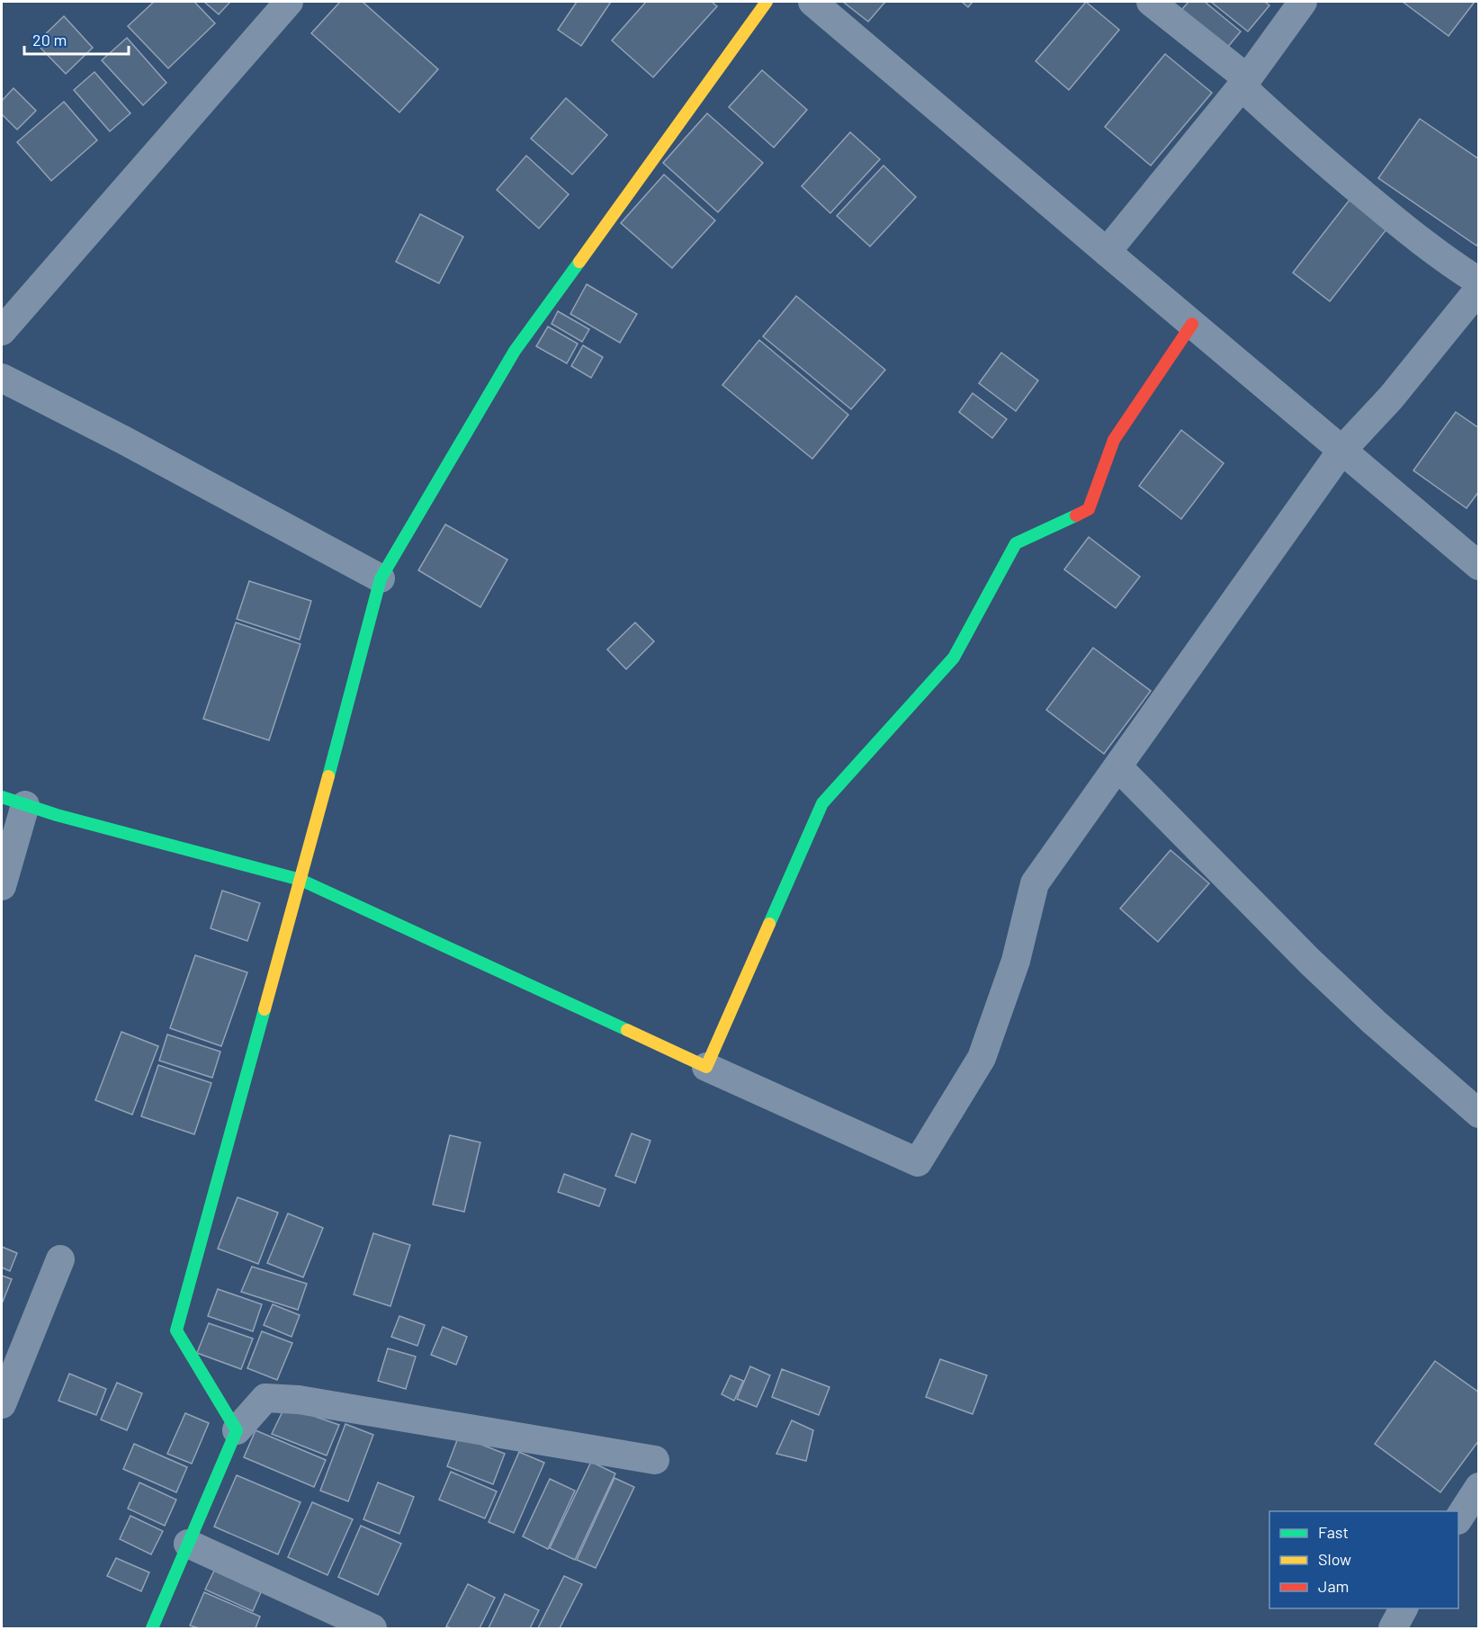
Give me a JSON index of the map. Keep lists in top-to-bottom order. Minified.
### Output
{"legend":["Fast","Slow","Jam"],"scale_bar":"20 m"}
